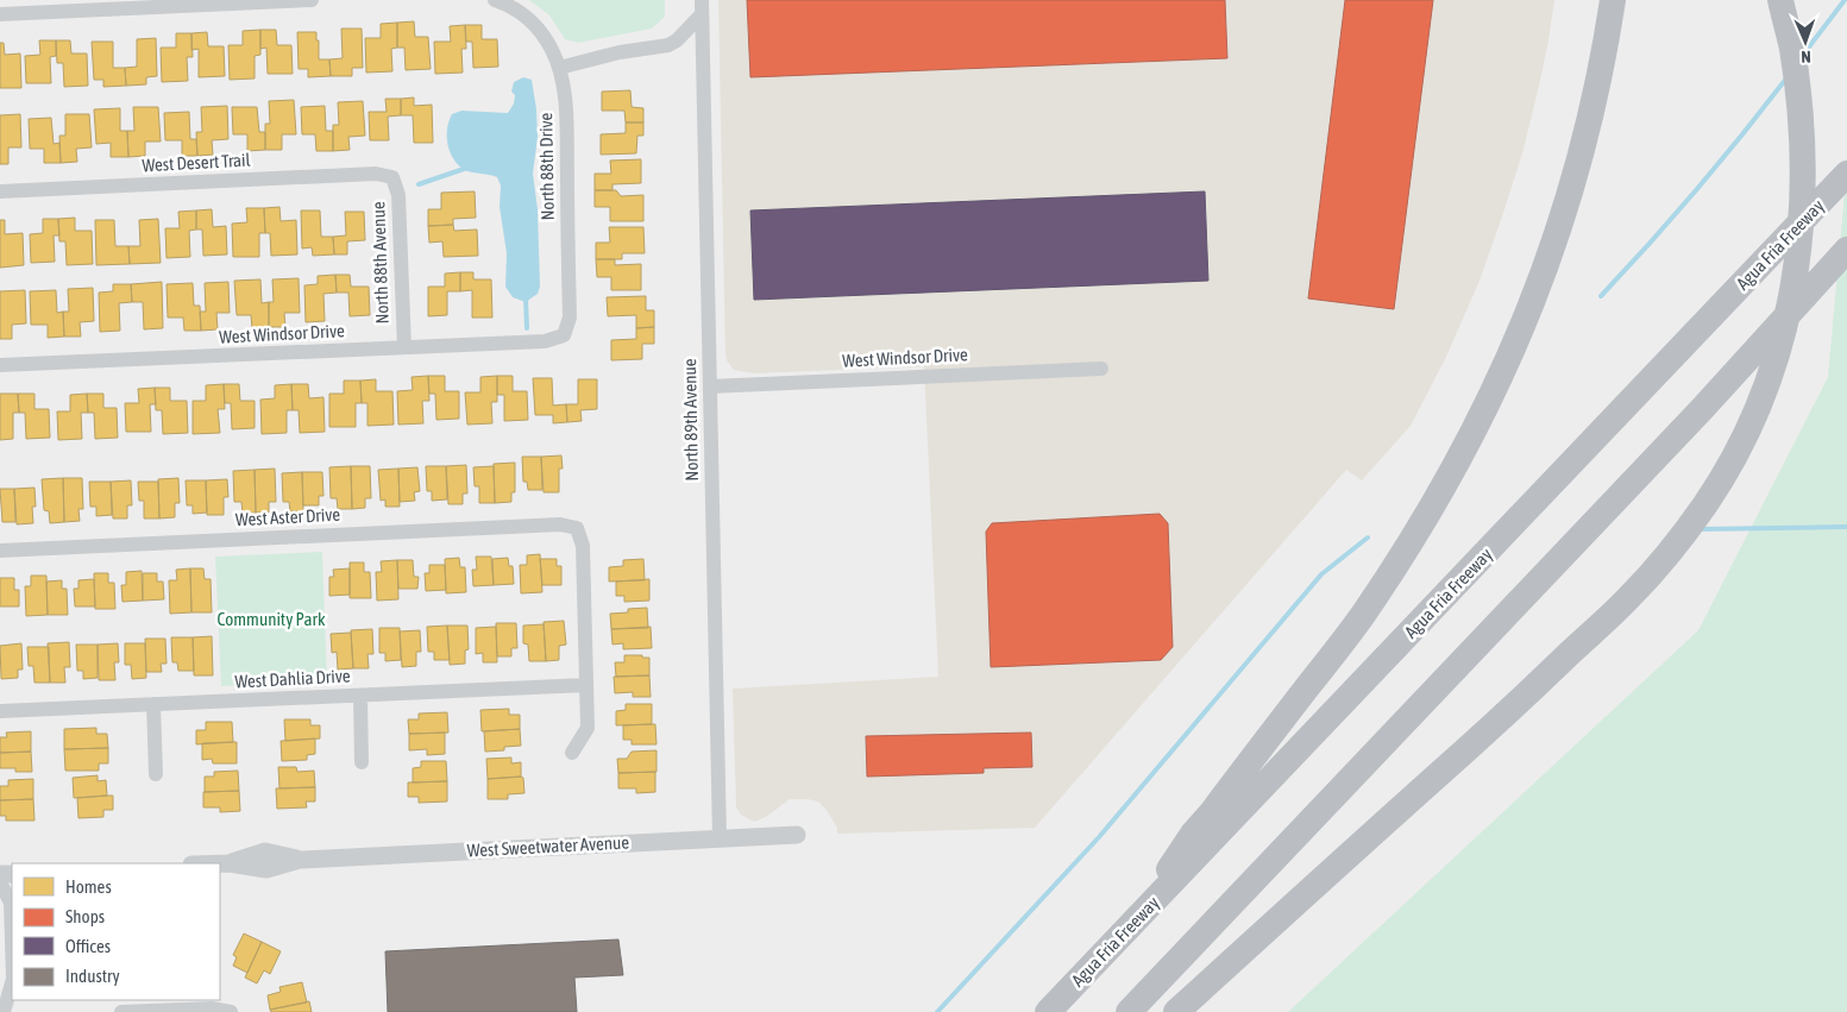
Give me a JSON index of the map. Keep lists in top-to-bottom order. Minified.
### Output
{"streets":{"highway":["Agua Fria Freeway"],"street":["West Desert Trail","North 88th Drive","North 88th Avenue","West Windsor Drive","North 89th Avenue","West Aster Drive","West Dahlia Drive","West Sweetwater Avenue"]},"crossings":[["West Desert Trail","North 88th Avenue"],["North 88th Drive","West Windsor Drive"],["North 88th Avenue","West Windsor Drive"],["West Windsor Drive","North 89th Avenue"],["North 89th Avenue","West Sweetwater Avenue"],["West Aster Drive","West Dahlia Drive"]],"parks":["Community Park"],"legend":["Homes","Shops","Offices","Industry"],"north":"bottom"}
